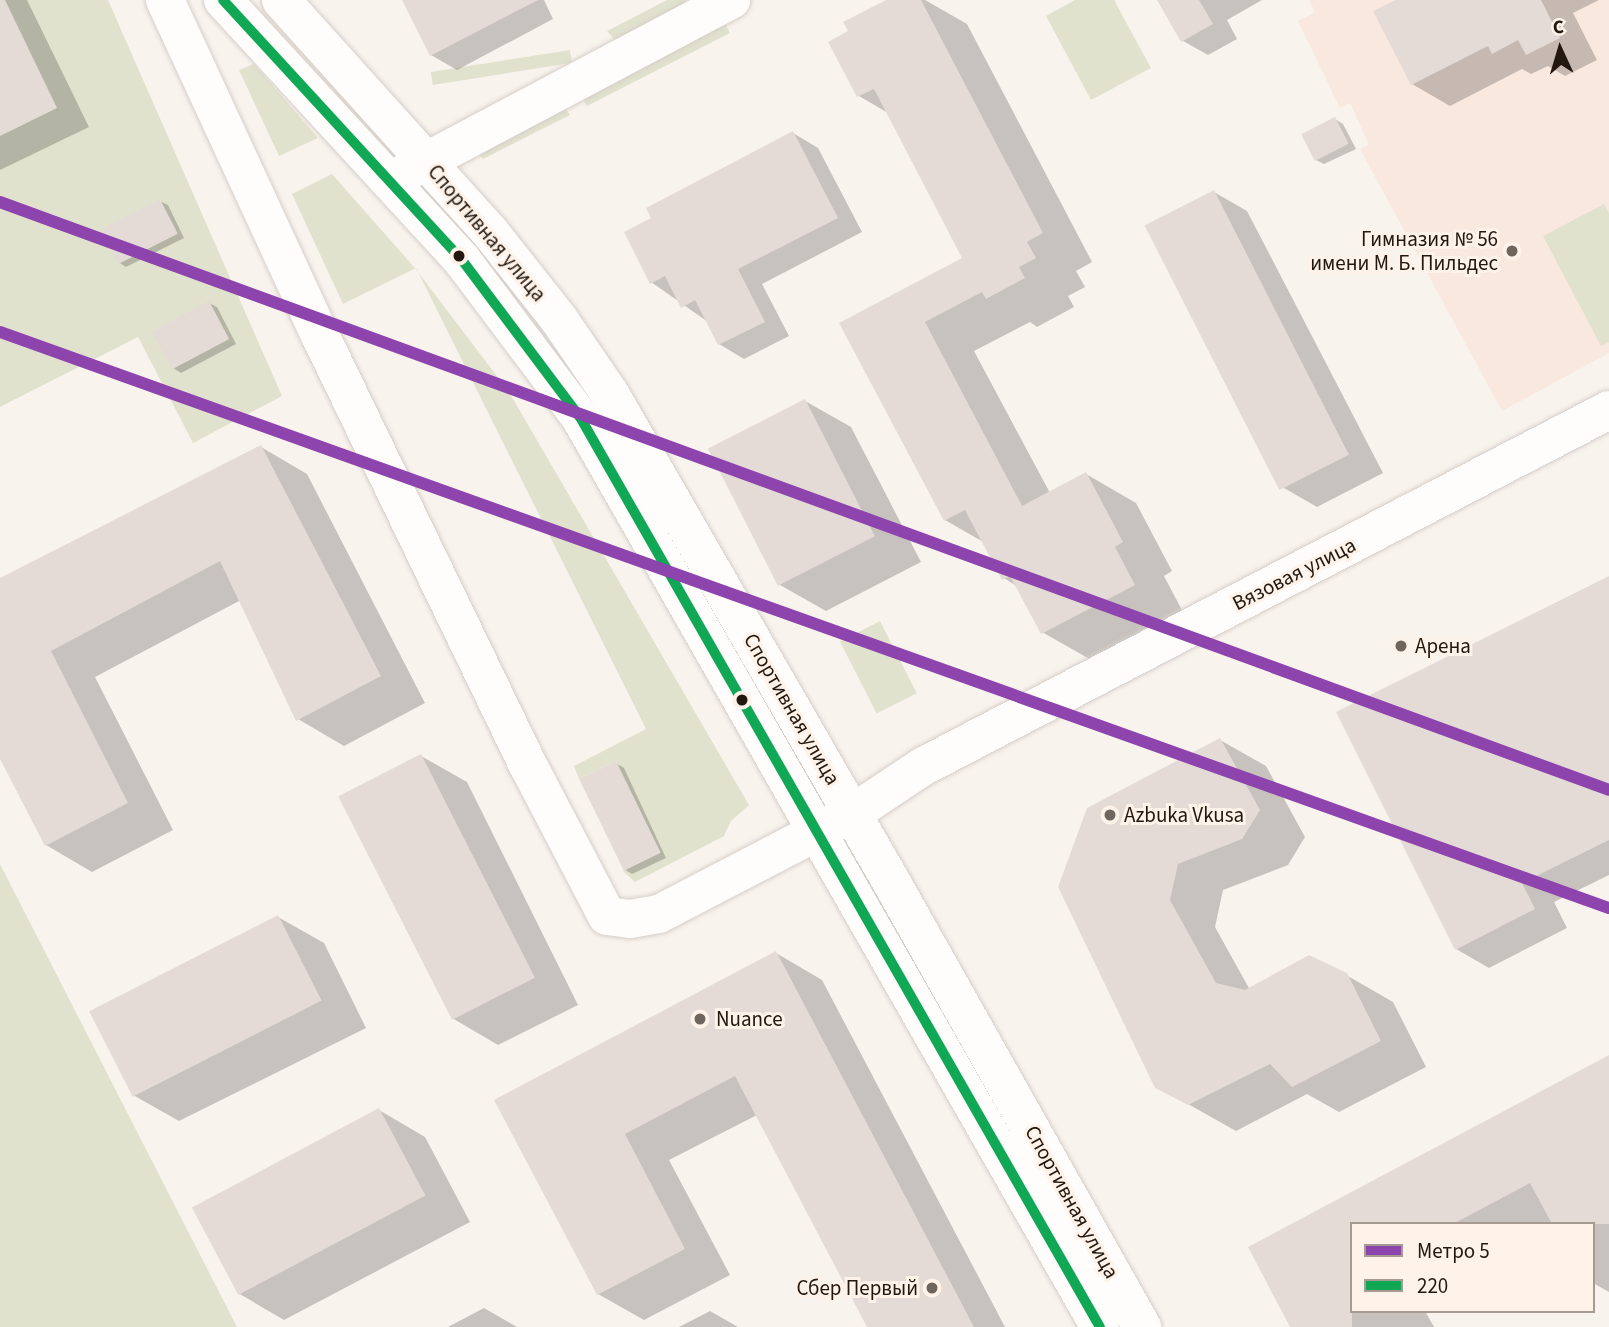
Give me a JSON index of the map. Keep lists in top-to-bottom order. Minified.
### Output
{"streets":{"street":["Спортивная улица","Вязовая улица"]},"crossings":[["Спортивная улица","Вязовая улица"]],"places":["Гимназия № 56 имени М. Б. Пильдес","Арена","Azbuka Vkusa","Nuance","Сбер Первый"],"lines":["transit line 220","metro line 5"],"legend":["Метро 5","220"],"north":"top"}
